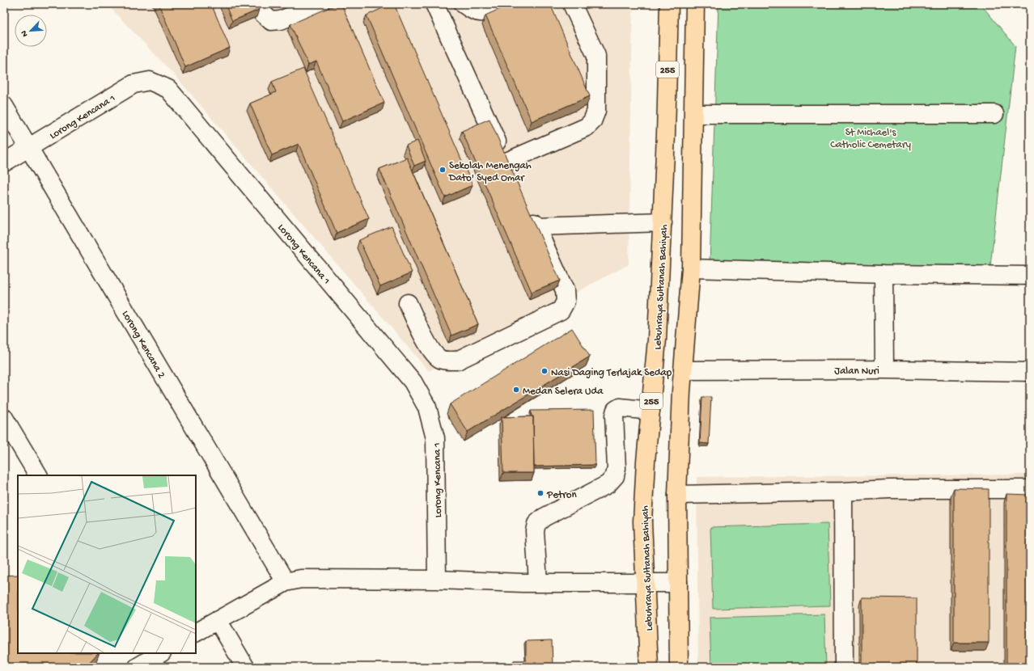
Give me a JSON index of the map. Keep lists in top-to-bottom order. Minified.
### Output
{"streets":{"main road":["255","Lebuhraya Sultanah Bahiyah"],"street":["Lorong Kencana 1","Lorong Kencana 2","Jalan Nuri"]},"crossings":[["255","Jalan Nuri"],["Lorong Kencana 1","Lorong Kencana 2"]],"parks":["St Michael's Catholic Cemetary"],"places":["Sekolah Menengah Dato' Syed Omar","Nasi Daging Terlajak Sedap","Medan Selera Uda","Petron"],"north":"bottom left"}
